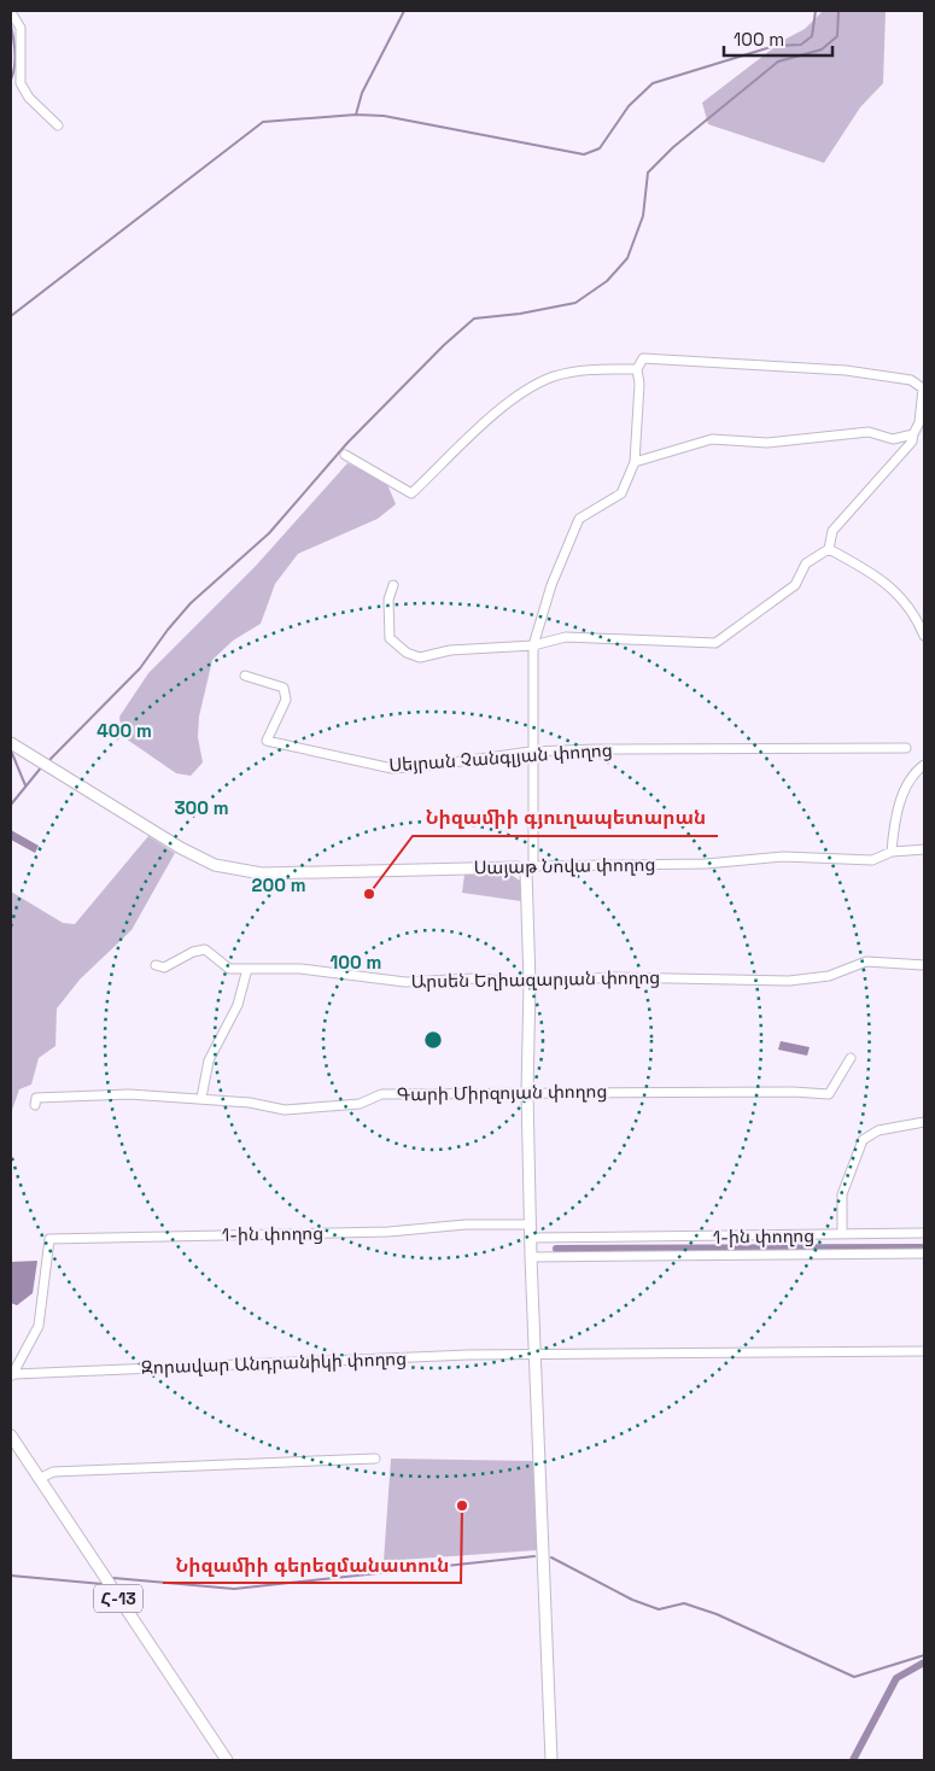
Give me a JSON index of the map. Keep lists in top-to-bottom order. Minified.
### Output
{"streets":{"main road":["Սայաթ Նովա փողոց","Հ-13"],"street":["Սեյրան Չանգլյան փողոց","Արսեն Եղիազարյան փողոց","Գարի Միրզոյան փողոց","1-ին փողոց","Զորավար Անդրանիկի փողոց"]},"crossings":[["1-ին փողոց","Զորավար Անդրանիկի փողոց"]],"places":["Նիզամիի գյուղապետարան","Նիզամիի գերեզմանատուն"],"scale_bar":"100 m","rings":["400 m","300 m","200 m","100 m"]}
